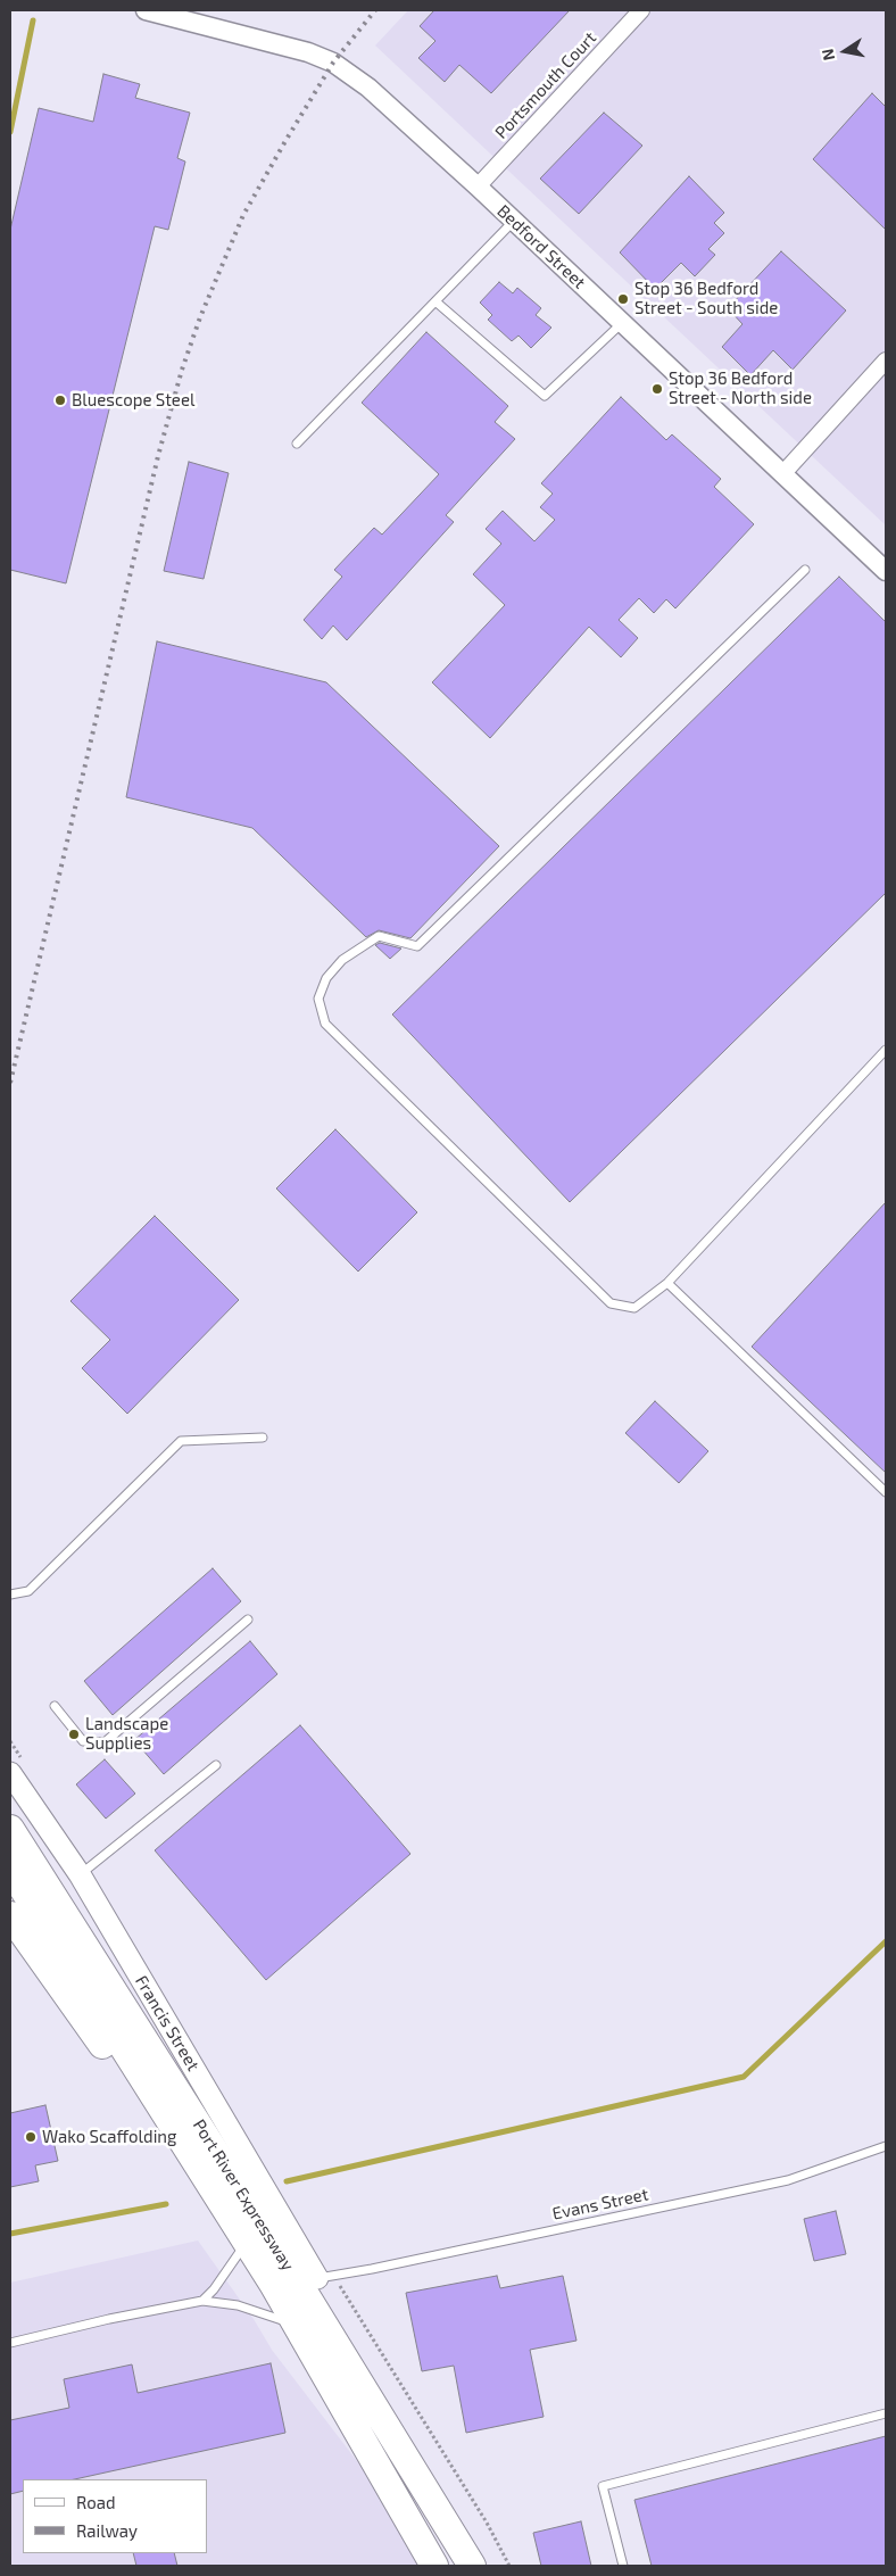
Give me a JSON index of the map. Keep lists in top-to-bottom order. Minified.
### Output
{"streets":{"highway":["Port River Expressway"],"main road":["Francis Street"],"street":["Portsmouth Court","Bedford Street"],"lane":["Evans Street"]},"crossings":[["Portsmouth Court","Bedford Street"],["Francis Street","Evans Street"]],"places":["Stop 36 Bedford Street - South side","Stop 36 Bedford Street - North side","Bluescope Steel","Landscape Supplies","Wako Scaffolding"],"legend":["Road","Railway"],"north":"left"}
